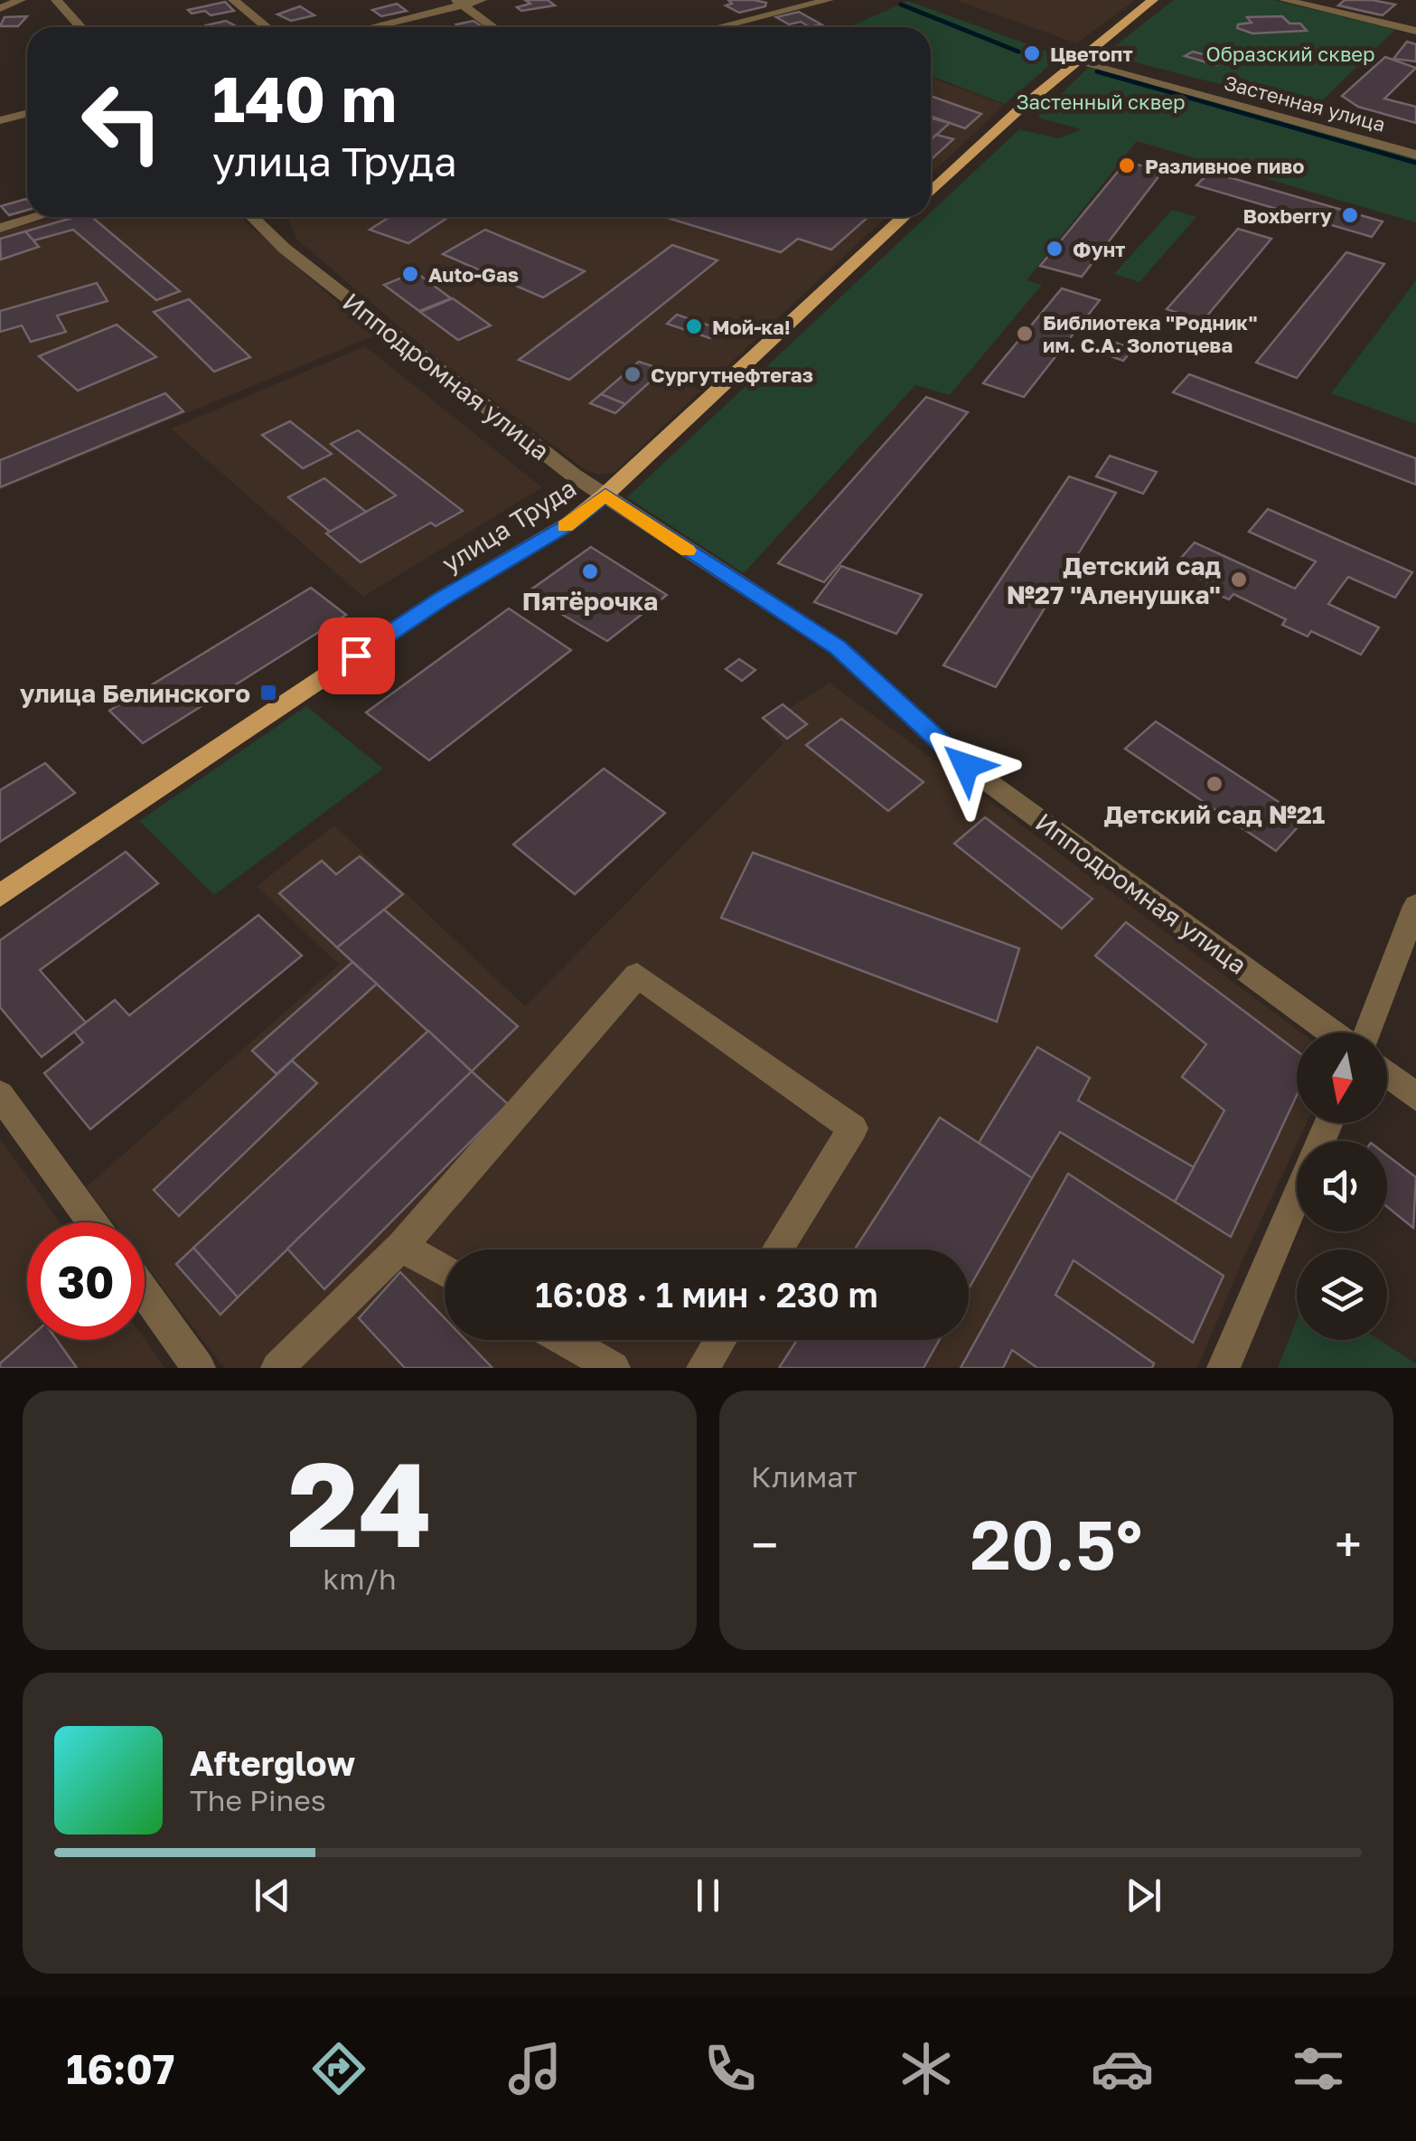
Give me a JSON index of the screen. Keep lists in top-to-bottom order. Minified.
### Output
{"streets":{"main road":["улица Труда"],"street":["Застенная улица","Ипподромная улица"]},"crossings":[["Ипподромная улица","улица Труда"]],"parks":["Образский сквер","Застенный сквер"],"places":{"other":["Цветопт","Разливное пиво","Boxberry","Фунт","Auto-Gas","Мой-ка!","Библиотека \"Родник\" им. С.А. Золотцева","Сургутнефтегаз","Пятёрочка","Детский сад №27 \"Аленушка\"","Детский сад №21"],"transit":["улица Белинского"]},"north":"bottom","page":{"turn":["140 m","улица Труда"],"limit":"30","trip":"16:08 · 1 мин · 230 m","tile":[["24","km/h"],"Климат"],"heat":["−","20.5°","+"],"song":["Afterglow","The Pines"],"tabs":"16:07"}}
